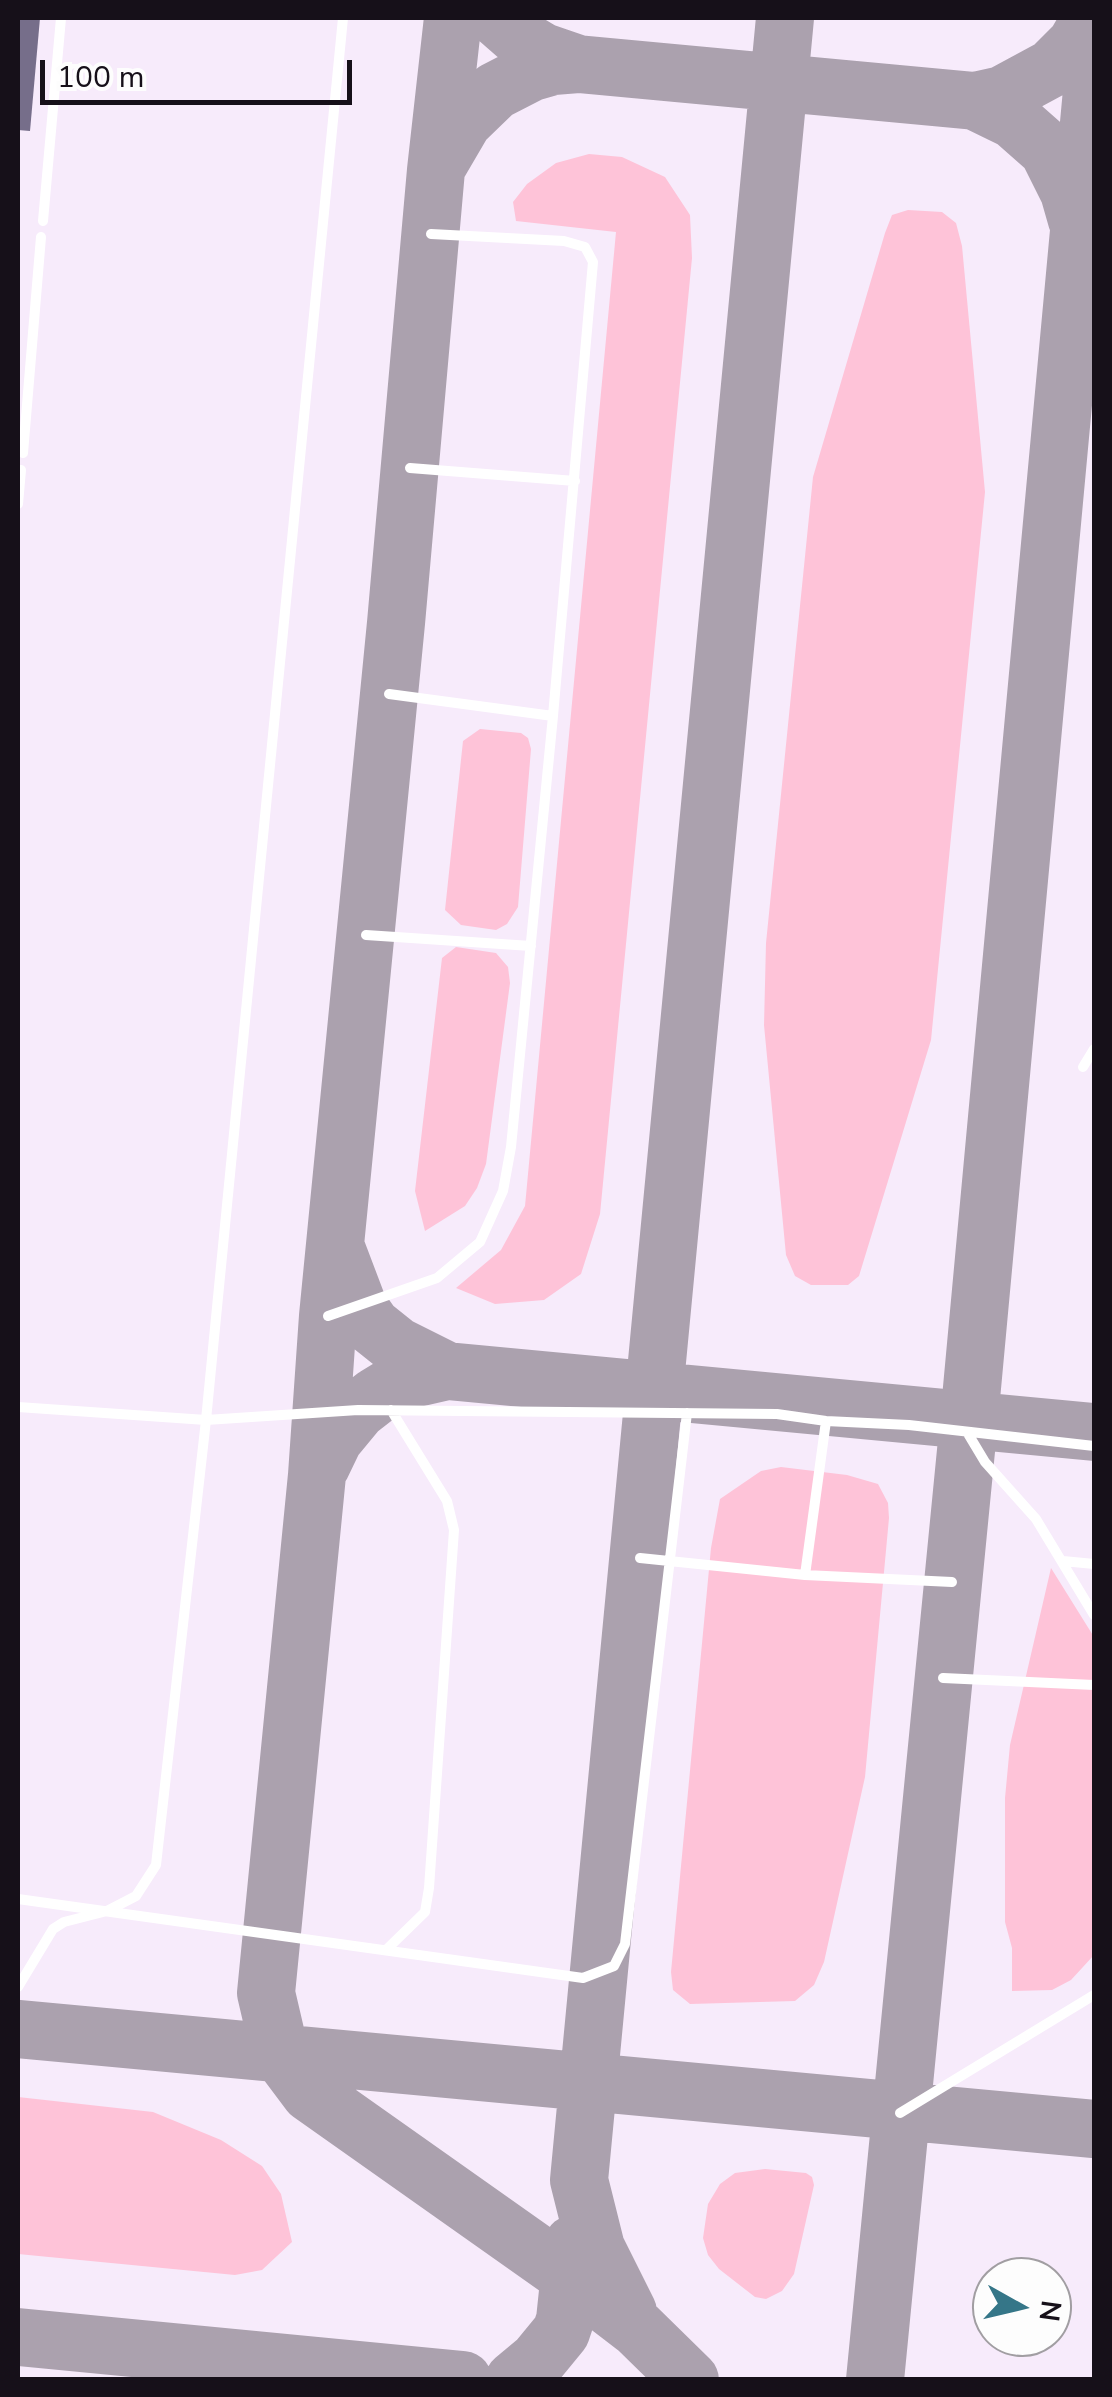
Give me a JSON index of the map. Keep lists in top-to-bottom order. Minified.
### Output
{"scale_bar":"100 m","north":"right"}
